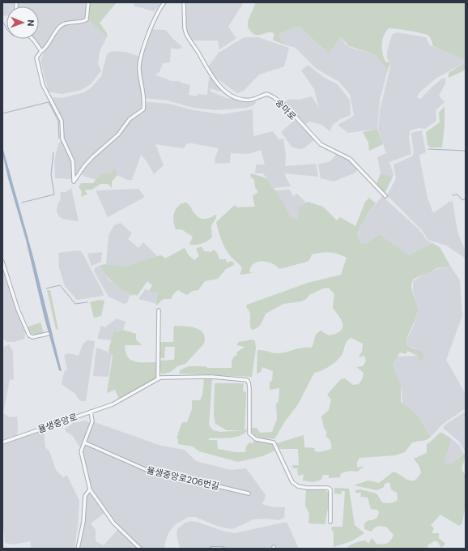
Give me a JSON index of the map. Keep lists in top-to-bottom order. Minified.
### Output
{"streets":{"street":["송마로","율생중앙로","율생중앙로206번길"]},"north":"right"}
